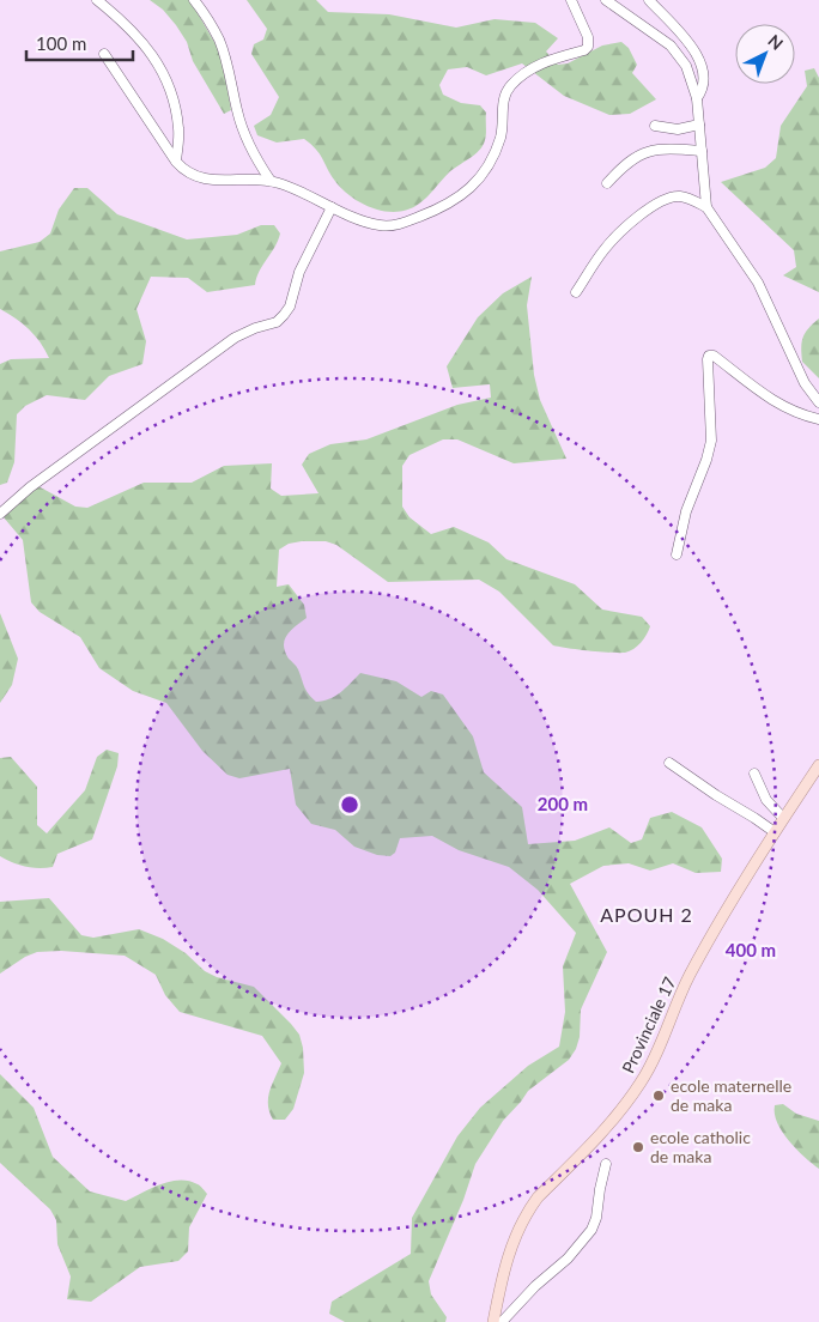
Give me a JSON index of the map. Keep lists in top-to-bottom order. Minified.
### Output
{"streets":{"main road":["Provinciale 17"]},"districts":["APOUH 2"],"places":["ecole maternelle de maka","ecole catholic de maka"],"scale_bar":"100 m","north":"top right","rings":["200 m","400 m"]}
